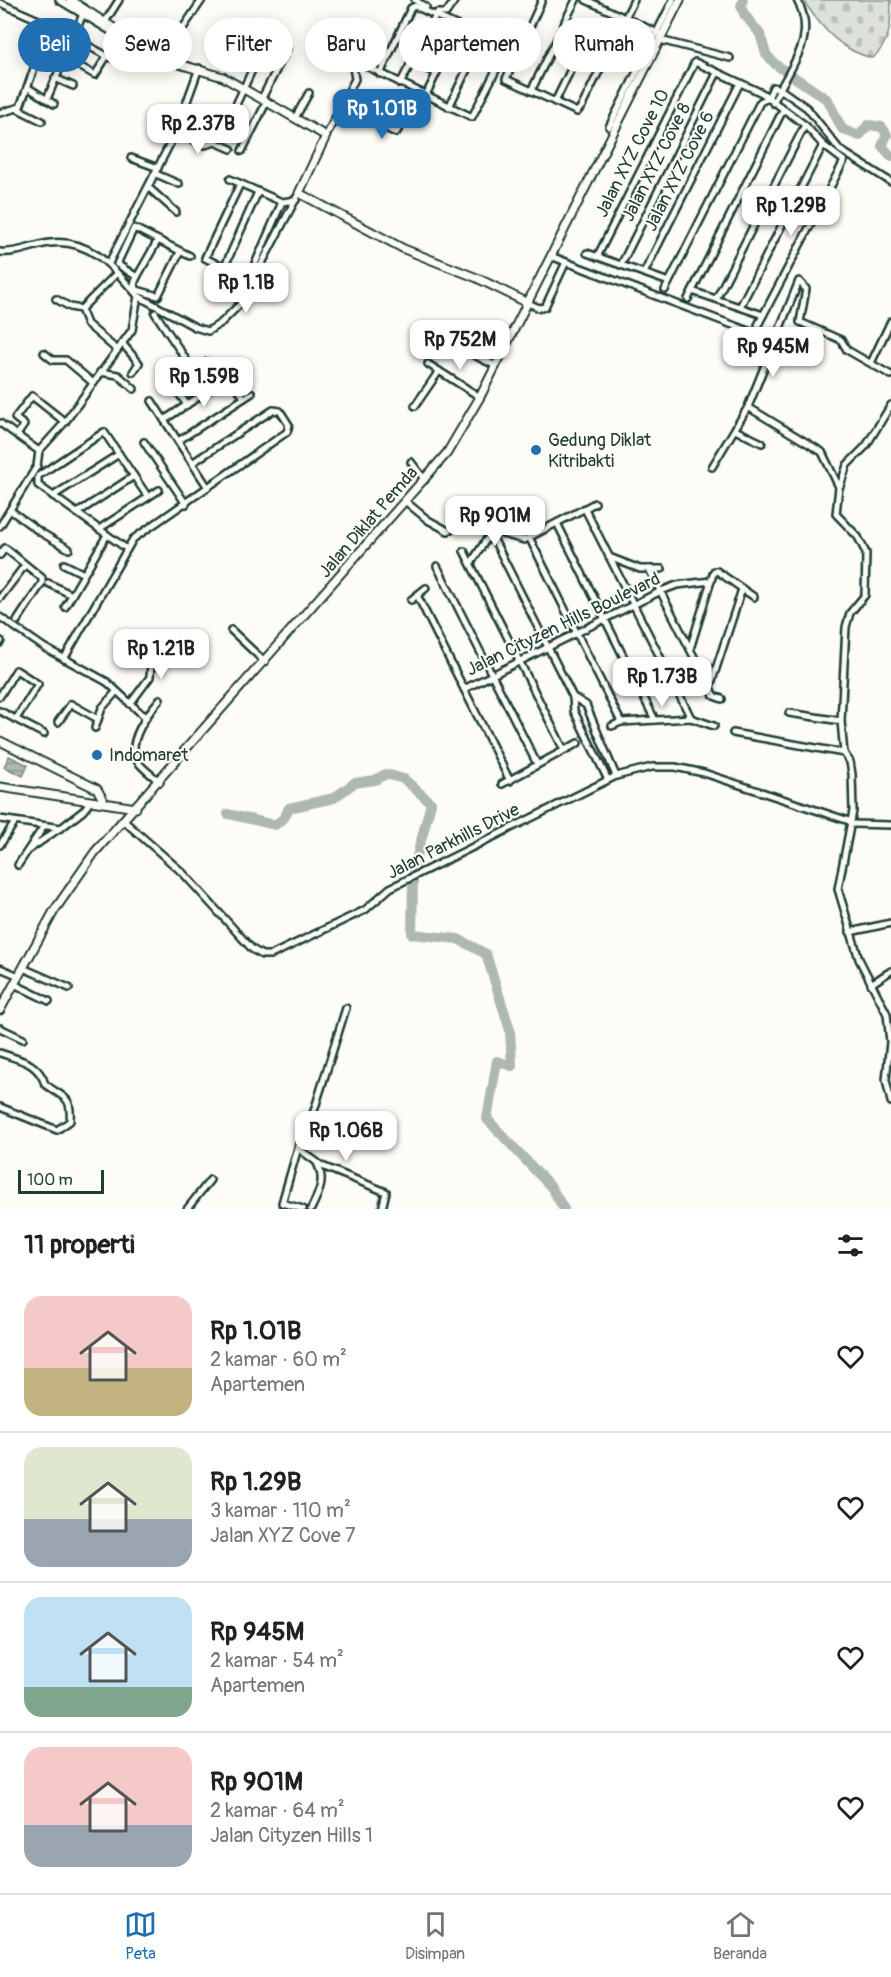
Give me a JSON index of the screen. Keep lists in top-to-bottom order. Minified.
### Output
{"streets":{"street":["Jalan XYZ Cove 10","Jalan XYZ Cove 8","Jalan XYZ Cove 6","Jalan Diklat Pemda","Jalan Cityzen Hills Boulevard","Jalan Parkhills Drive"]},"crossings":[["Jalan XYZ Cove 10","Jalan XYZ Cove 8"],["Jalan Diklat Pemda","Jalan Parkhills Drive"]],"places":["Gedung Diklat Kitribakti","Indomaret"],"scale_bar":"100 m","page":{"chip":["Beli","Sewa","Filter","Baru","Apartemen","Rumah"],"price":["Rp 1.01B","Rp 2.37B","Rp 1.29B","Rp 1.1B","Rp 752M","Rp 945M","Rp 1.59B","Rp 901M","Rp 1.21B","Rp 1.73B","Rp 1.06B"],"scale":"100 m","heading":"11 properti","list":[{"name":"Rp 1.01B","note":"2 kamar · 60 m² · Apartemen"},{"name":"Rp 1.29B","note":"3 kamar · 110 m² · Jalan XYZ Cove 7"},{"name":"Rp 945M","note":"2 kamar · 54 m² · Apartemen"},{"name":"Rp 901M","note":"2 kamar · 64 m² · Jalan Cityzen Hills 1"}],"tabs":["Peta","Disimpan","Beranda"]}}
